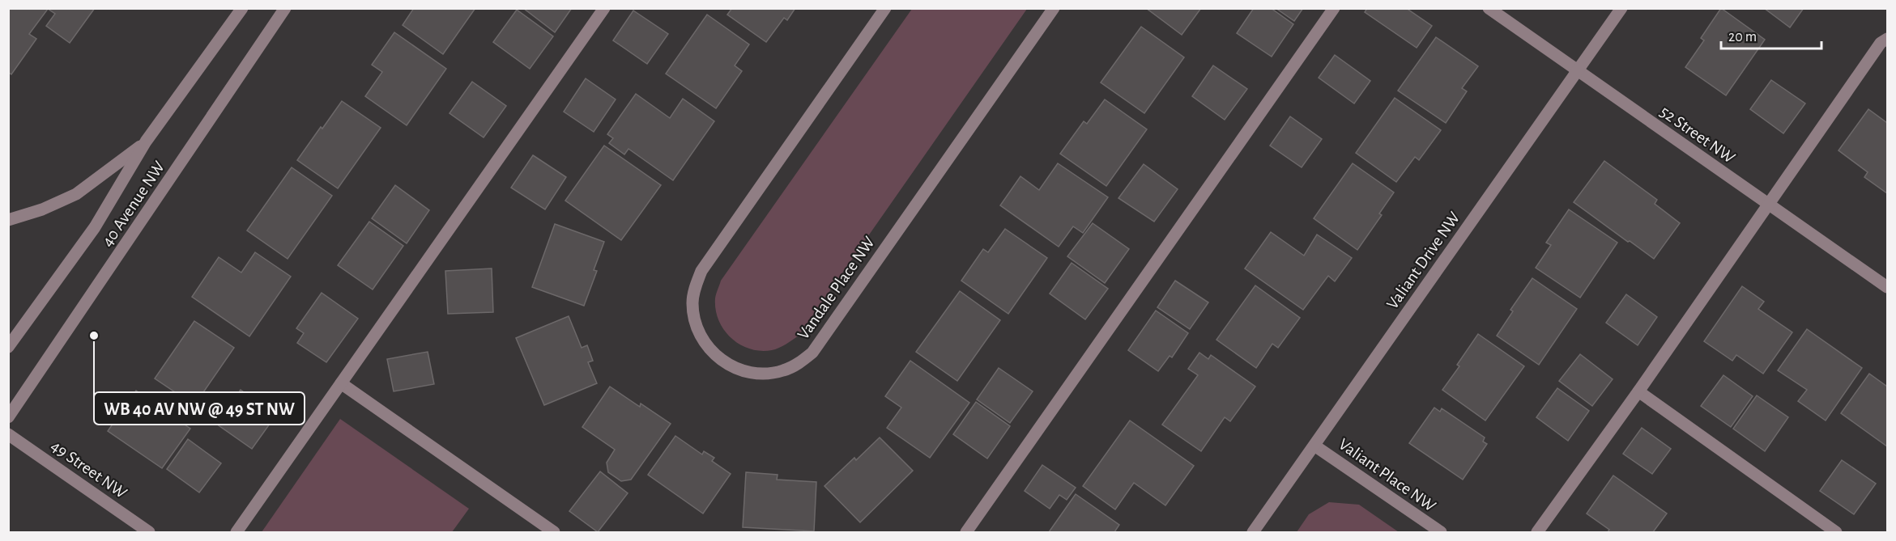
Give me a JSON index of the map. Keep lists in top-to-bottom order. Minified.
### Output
{"streets":{"street":["52 Street NW","40 Avenue NW","Valiant Drive NW","Vandale Place NW","49 Street NW","Valiant Place NW"]},"crossings":[["52 Street NW","Valiant Drive NW"],["Valiant Drive NW","Valiant Place NW"]],"places":["WB 40 AV NW @ 49 ST NW"],"scale_bar":"20 m"}
